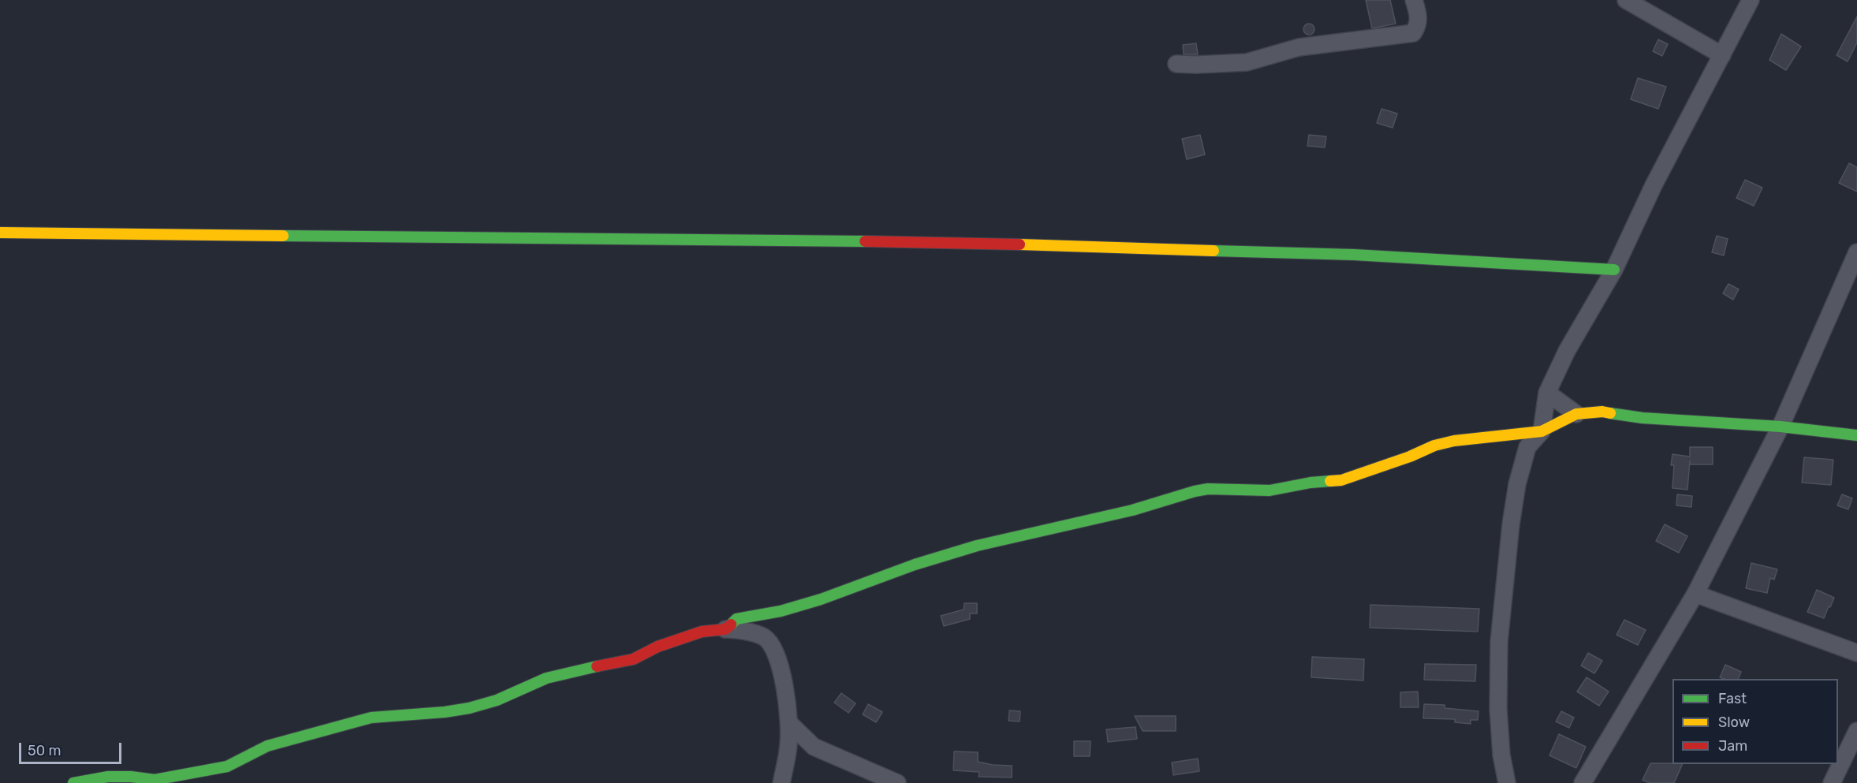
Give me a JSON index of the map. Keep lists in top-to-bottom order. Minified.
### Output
{"legend":["Fast","Slow","Jam"],"scale_bar":"50 m"}
